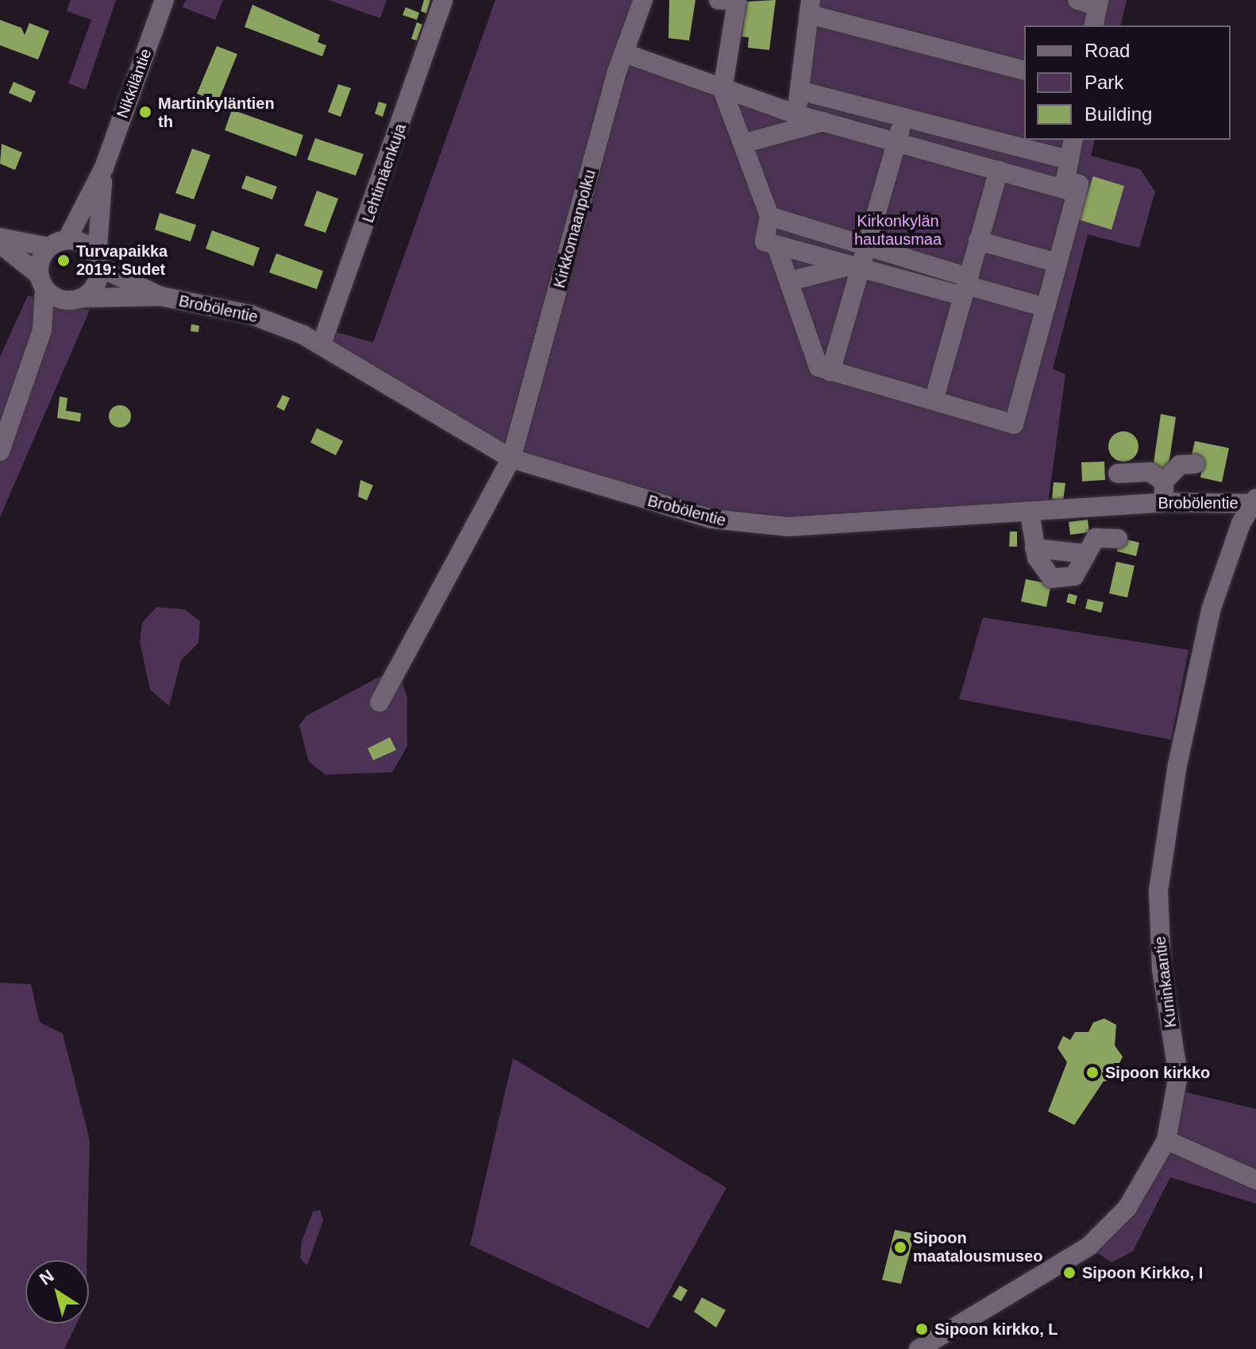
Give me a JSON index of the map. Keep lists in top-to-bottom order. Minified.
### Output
{"streets":{"street":["Nikkiläntie","Lehtimäenkuja","Kirkkomaanpolku","Brobölentie","Kuninkaantie"]},"crossings":[["Nikkiläntie","Brobölentie"],["Lehtimäenkuja","Brobölentie"],["Kirkkomaanpolku","Brobölentie"],["Brobölentie","Kuninkaantie"]],"parks":["Kirkonkylän hautausmaa"],"places":["Martinkyläntien th","Turvapaikka 2019: Sudet","Sipoon kirkko","Sipoon maatalousmuseo","Sipoon Kirkko, I","Sipoon kirkko, L"],"legend":["Road","Park","Building"],"north":"top left"}
